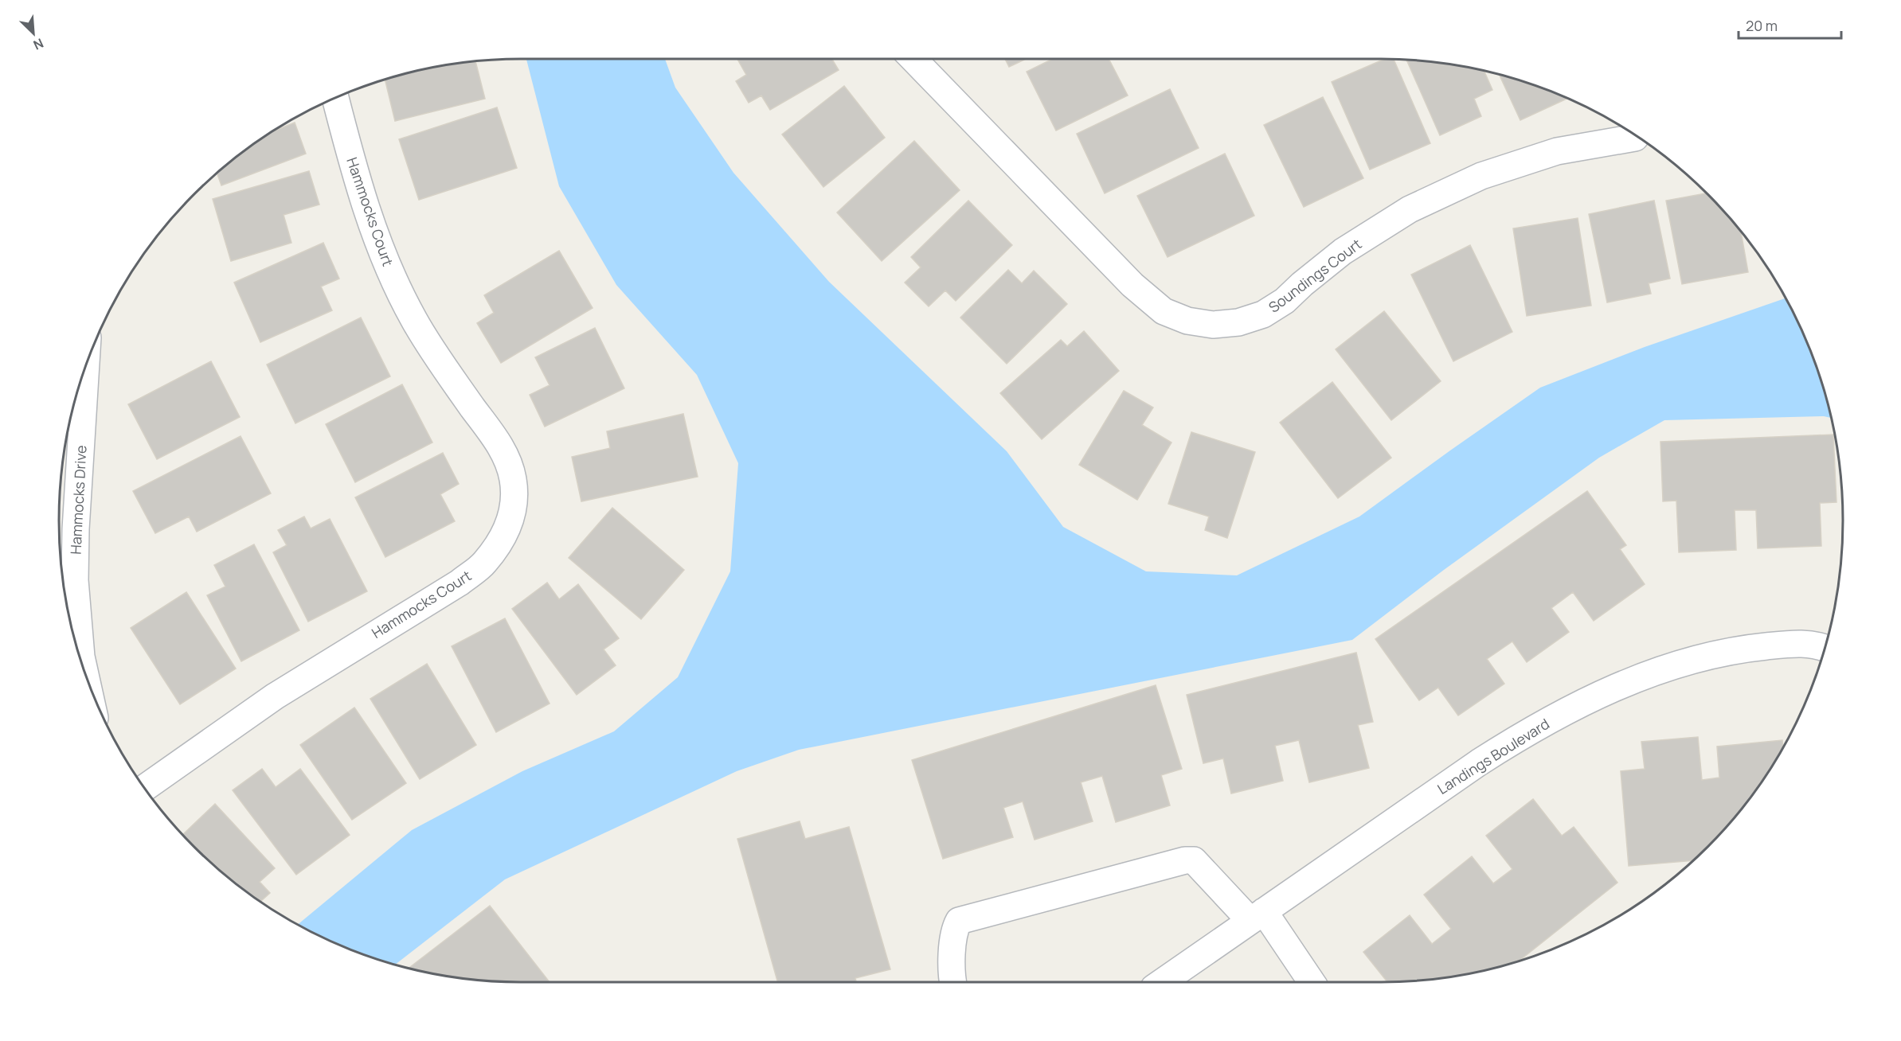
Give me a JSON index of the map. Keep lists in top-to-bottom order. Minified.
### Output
{"streets":{"street":["Hammocks Court","Soundings Court","Hammocks Drive","Landings Boulevard"]},"scale_bar":"20 m","north":"bottom right"}
